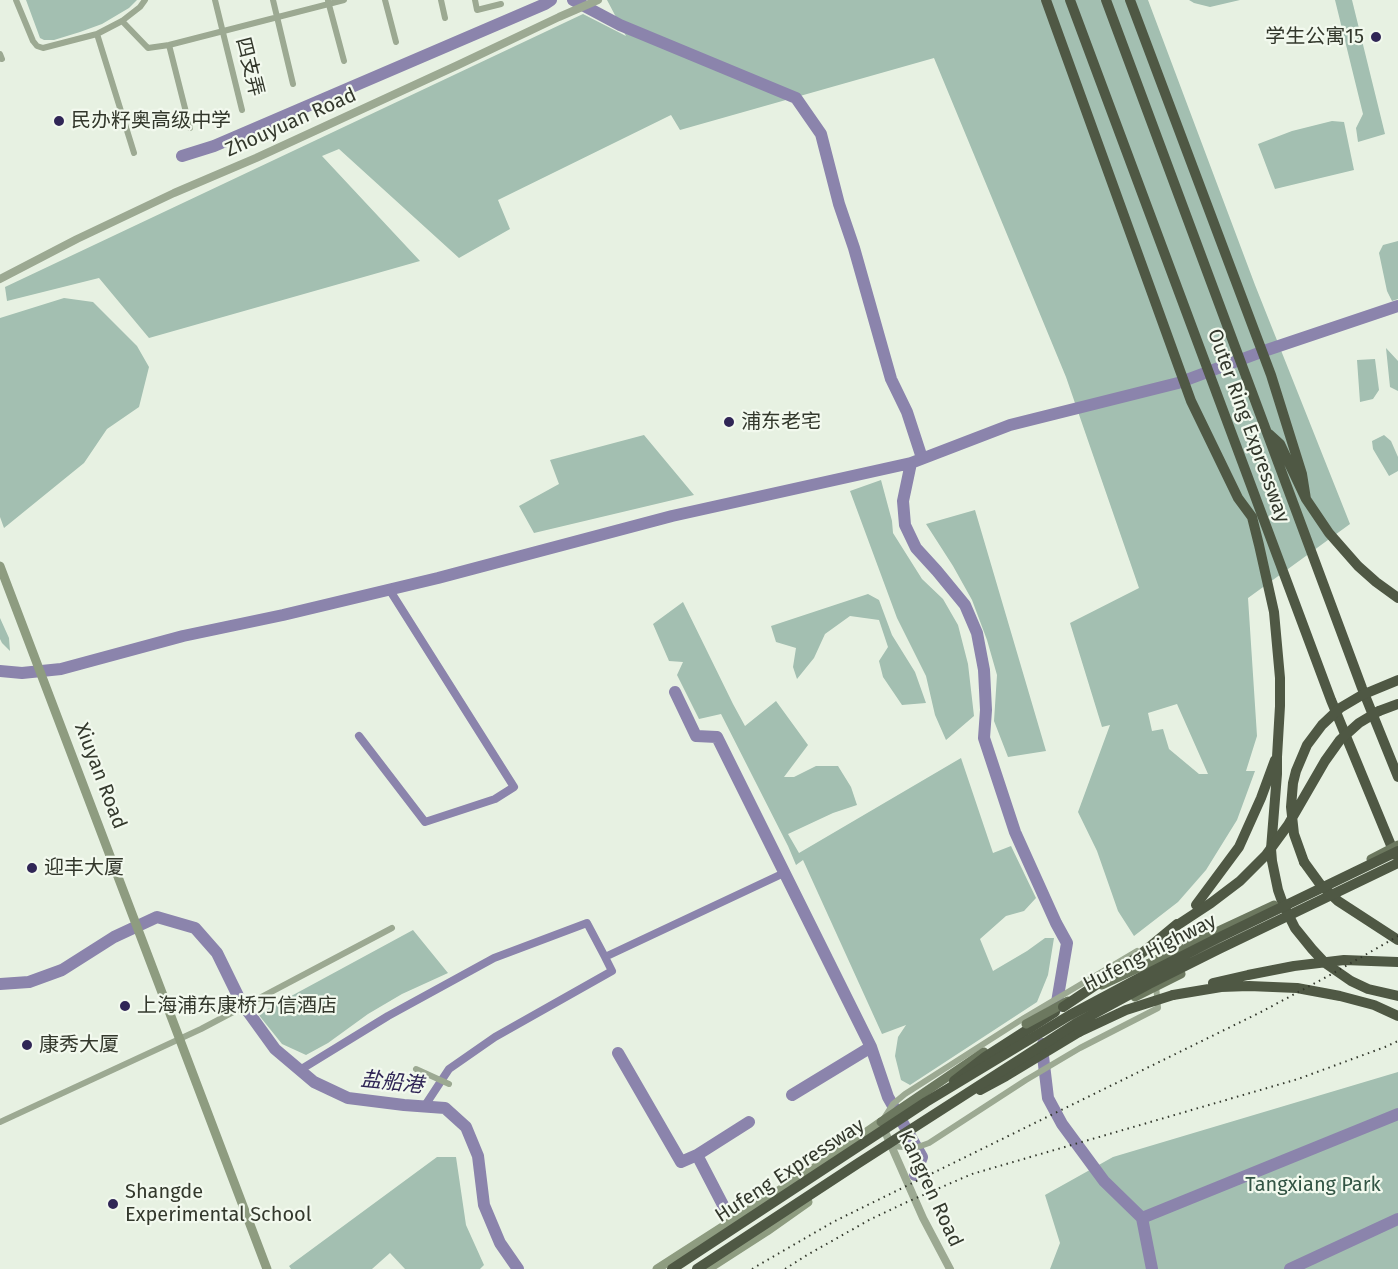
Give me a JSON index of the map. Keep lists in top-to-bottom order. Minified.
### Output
{"streets":{"highway":["Outer Ring Expressway","Hufeng Highway","Hufeng Expressway"],"main road":["Xiuyan Road"],"street":["四支弄","Zhouyuan Road","Kangren Road"]},"crossings":[["Outer Ring Expressway","Hufeng Highway"],["Hufeng Highway","Hufeng Expressway"]],"water":["盐船港"],"parks":["Tangxiang Park"],"places":["学生公寓15","民办籽奥高级中学","浦东老宅","迎丰大厦","上海浦东康桥万信酒店","康秀大厦","Shangde Experimental School"]}
